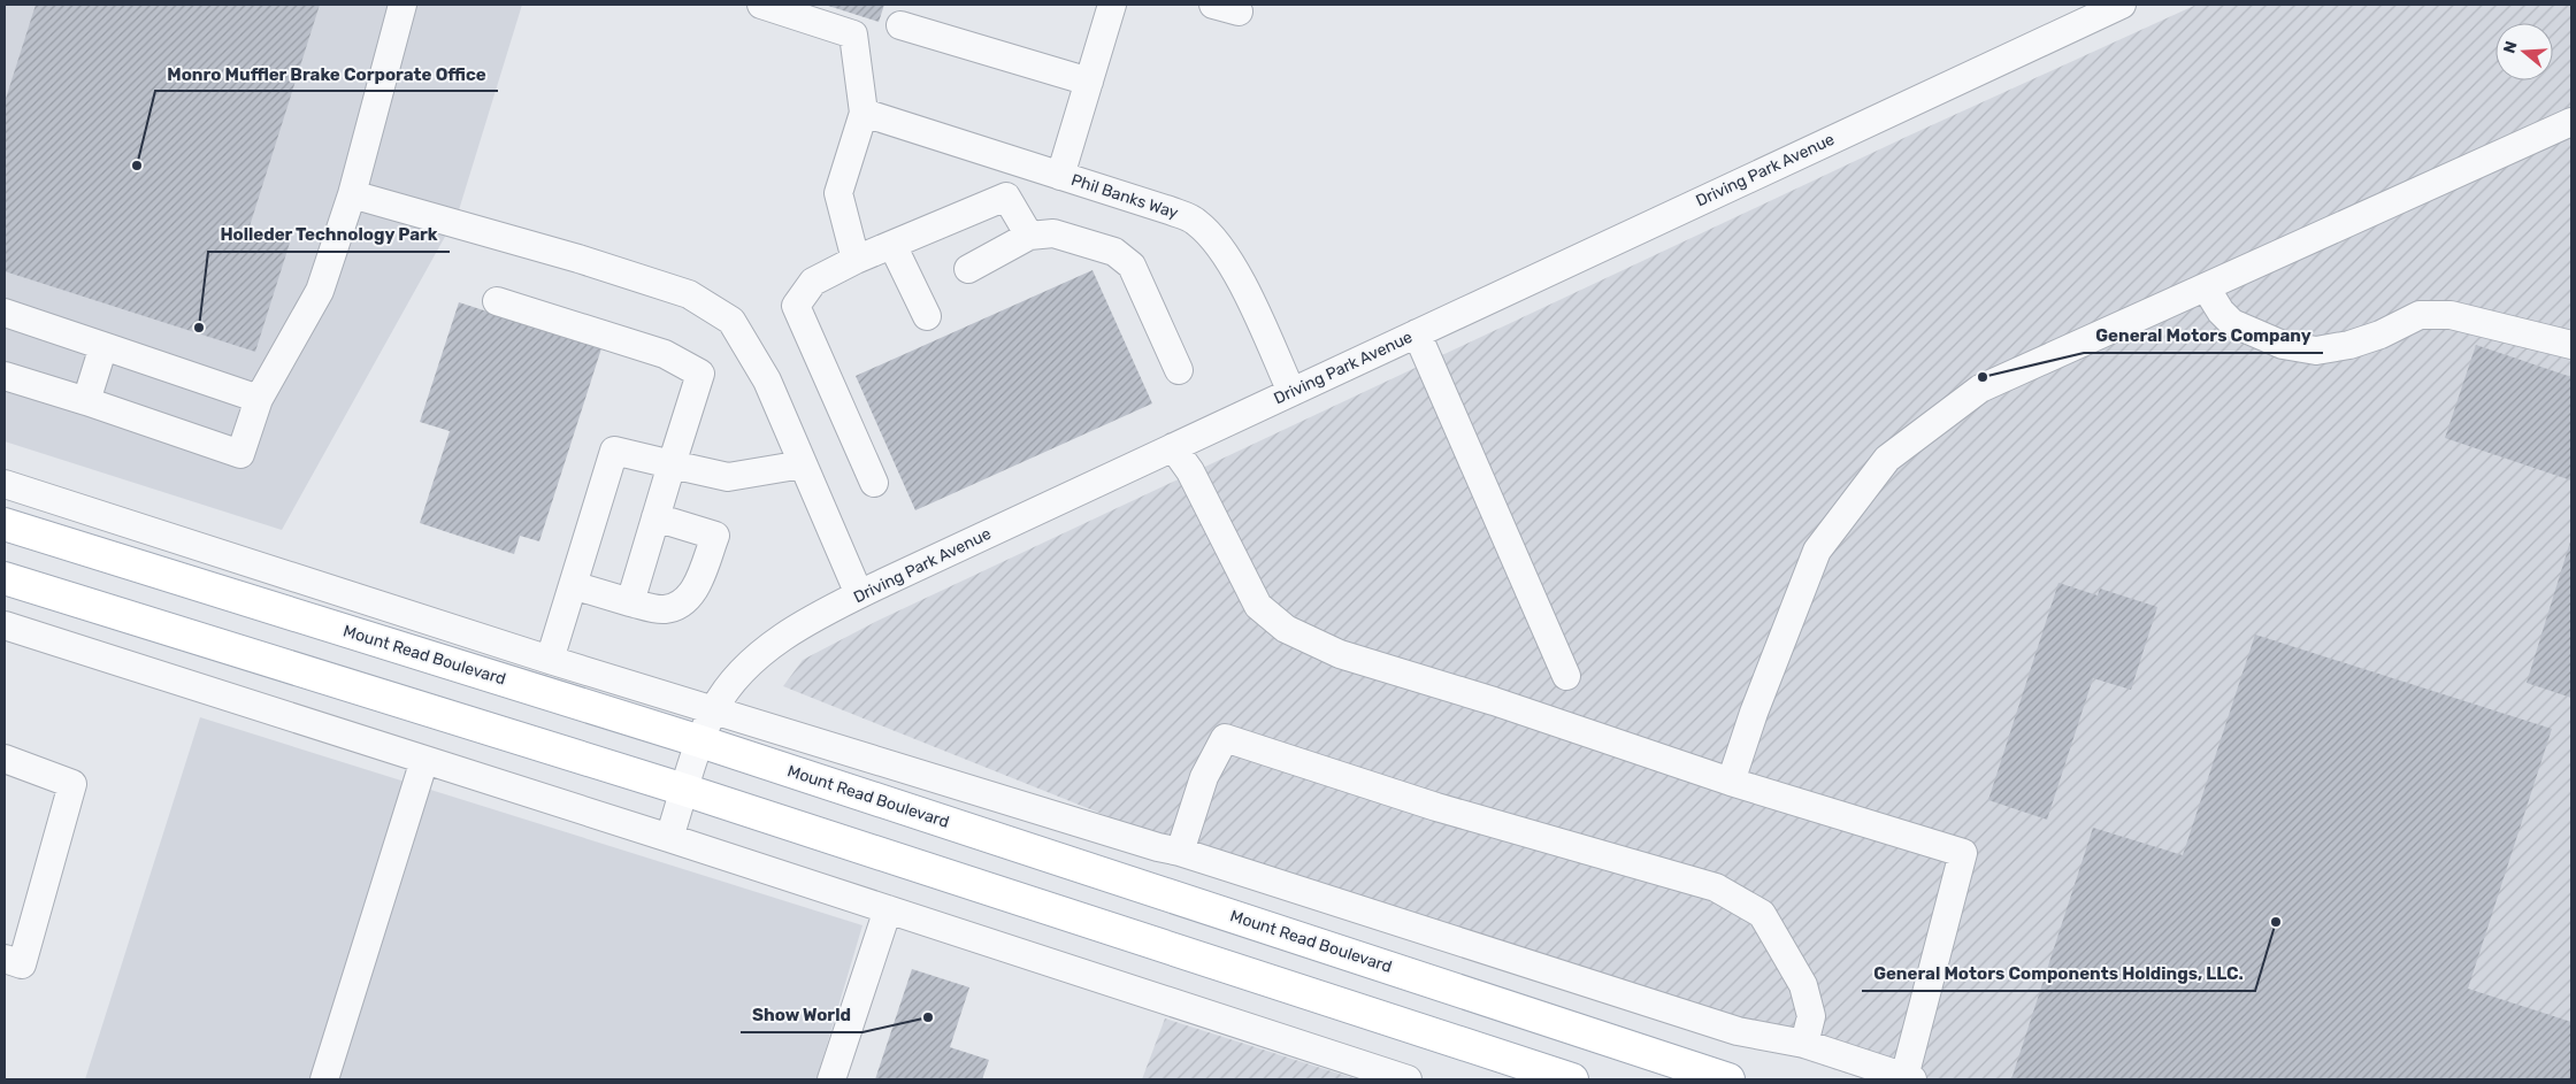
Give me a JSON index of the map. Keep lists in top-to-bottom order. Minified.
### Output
{"streets":{"main road":["Mount Read Boulevard"],"street":["Driving Park Avenue","Phil Banks Way"]},"crossings":[["Driving Park Avenue","Phil Banks Way"],["Driving Park Avenue","Mount Read Boulevard"]],"places":["Monro Muffler Brake Corporate Office","Holleder Technology Park","General Motors Company","General Motors Components Holdings, LLC.","Show World"],"north":"left"}
